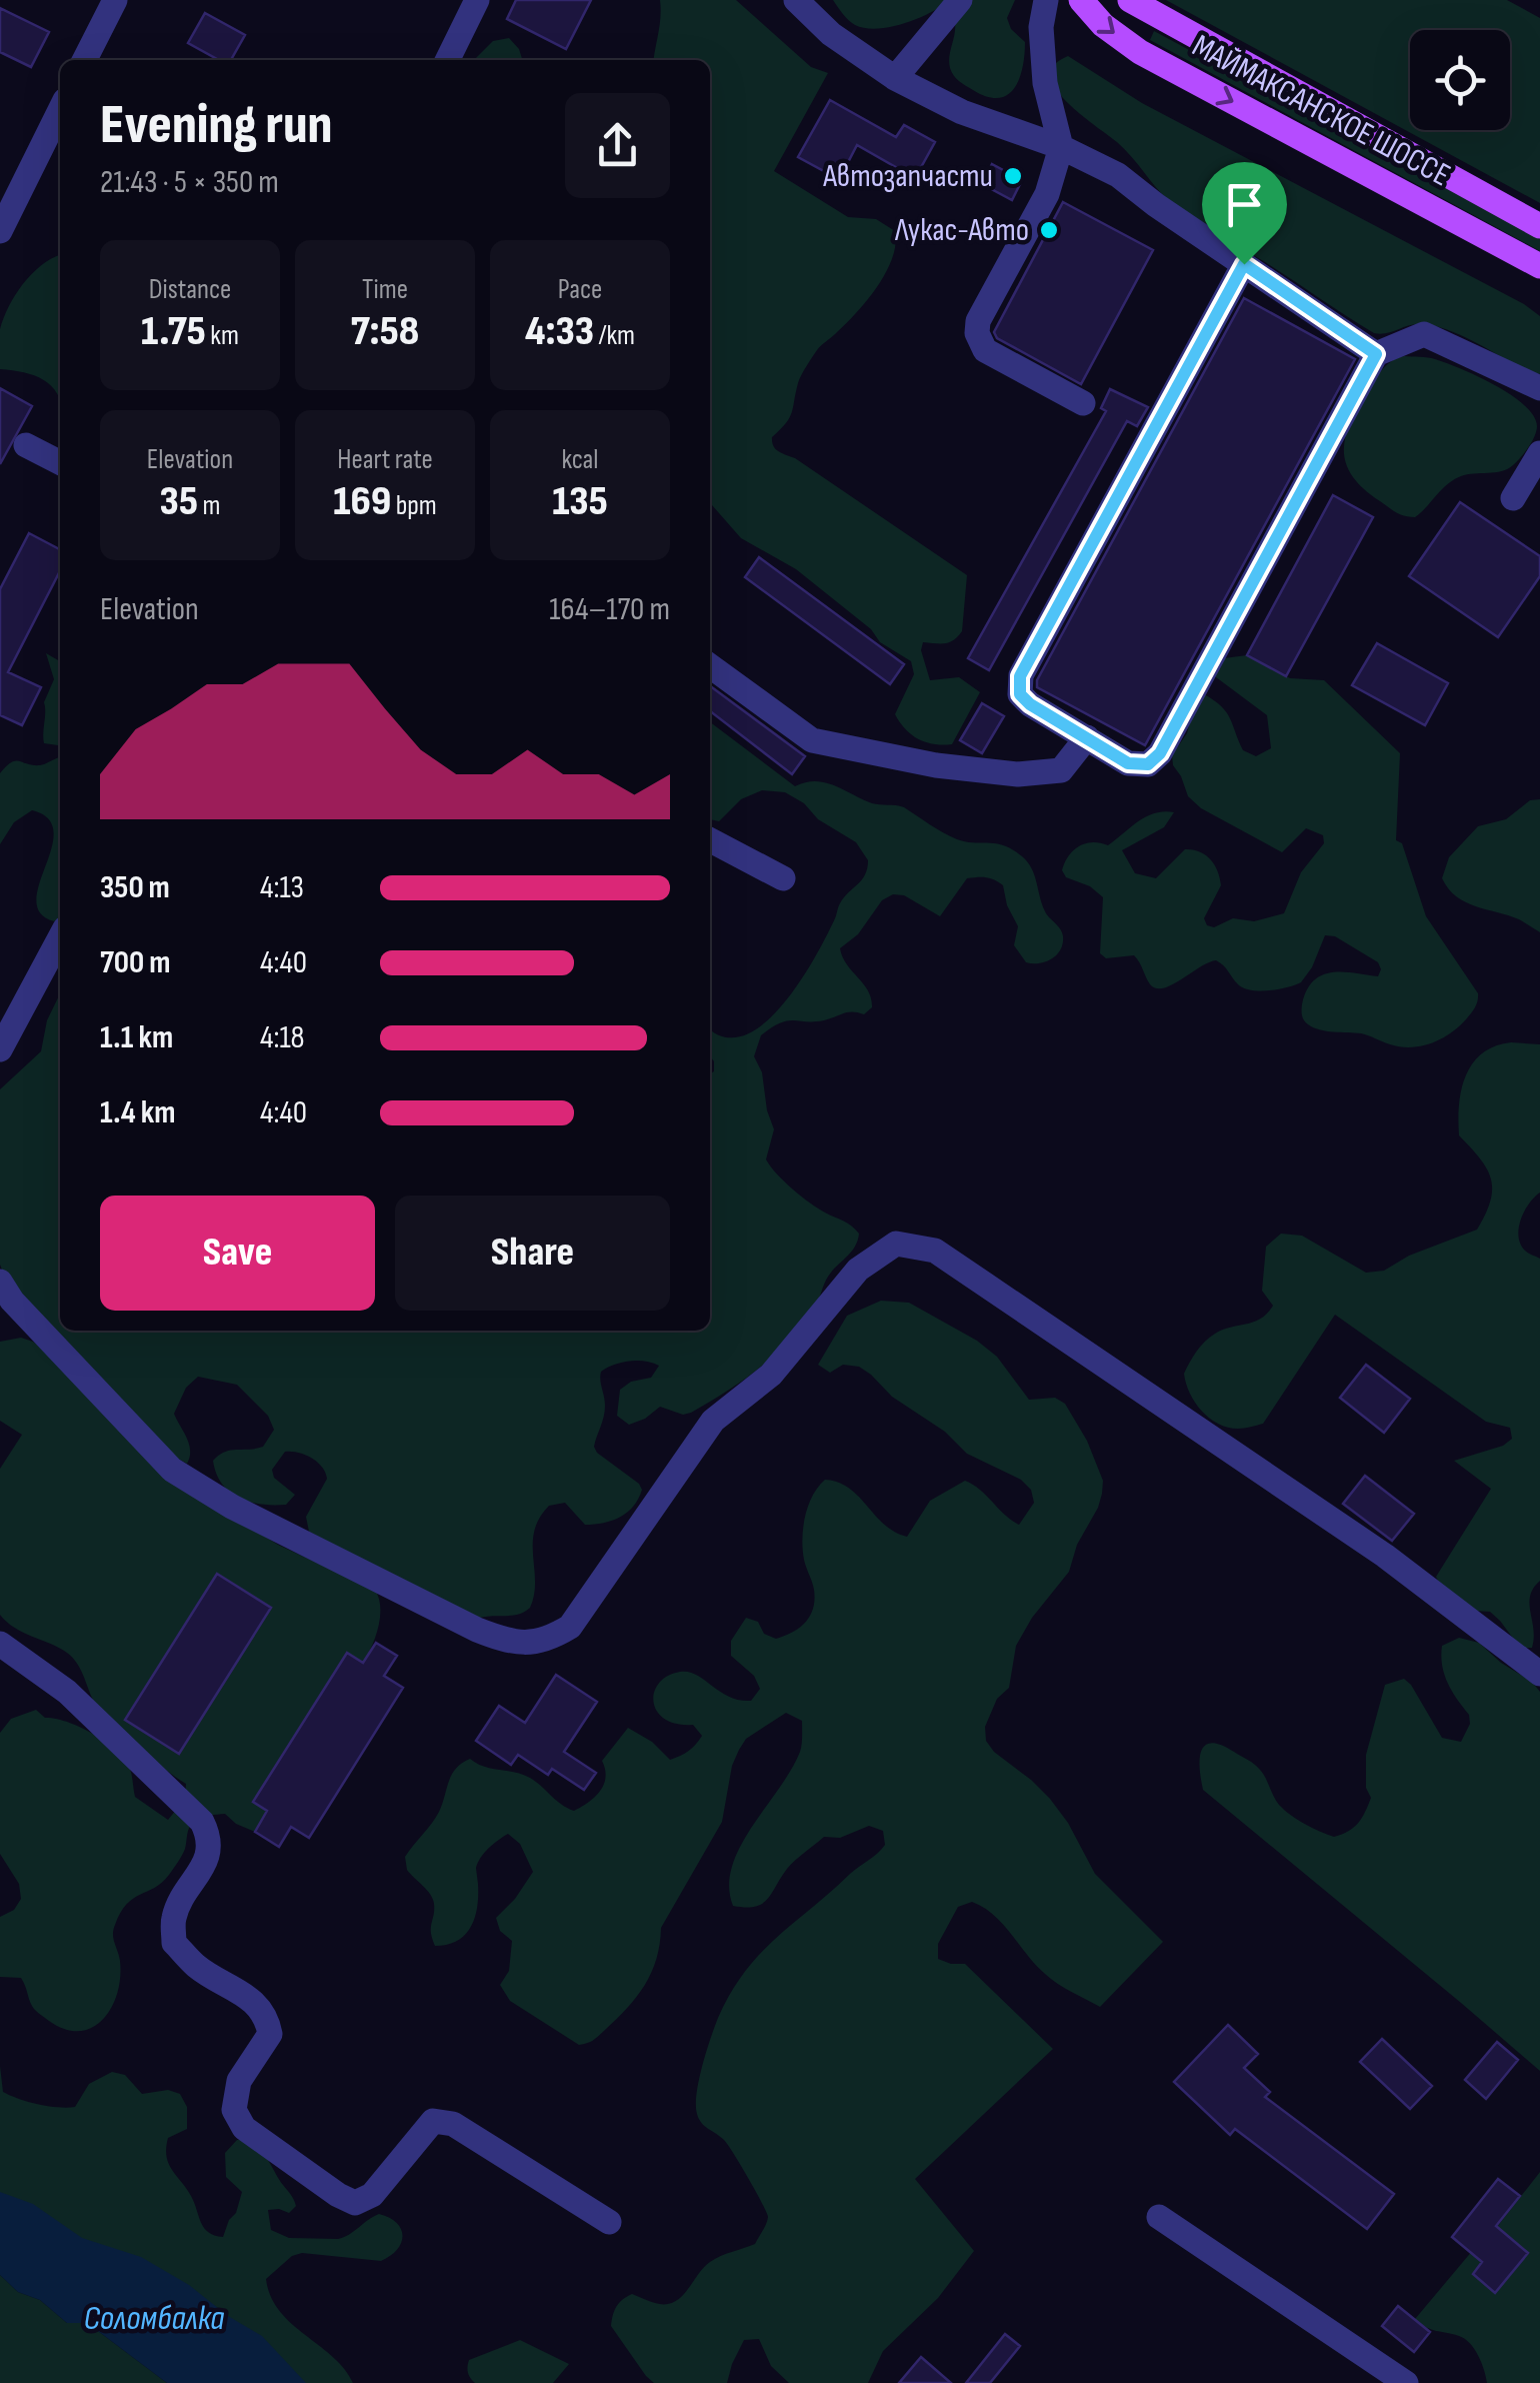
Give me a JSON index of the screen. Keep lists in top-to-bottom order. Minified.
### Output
{"streets":{"main road":["МАЙМАКСАНСКОЕ ШОССЕ"]},"water":["Соломбалка"],"places":["Автозапчасти","Лукас-Авто"],"page":{"heading":["Evening run","21:43 · 5 × 350 m"],"stats":[["Distance","1.75 km"],["Time","7:58"],["Pace","4:33 /km"],["Elevation","35 m"],["Heart rate","169 bpm"],["kcal","135"]],"chart":["Elevation","164–170 m"],"list":[{"name":"350 m","note":"4:13"},{"name":"700 m","note":"4:40"},{"name":"1.1 km","note":"4:18"},{"name":"1.4 km","note":"4:40"}],"buttons":["Save","Share"]}}
